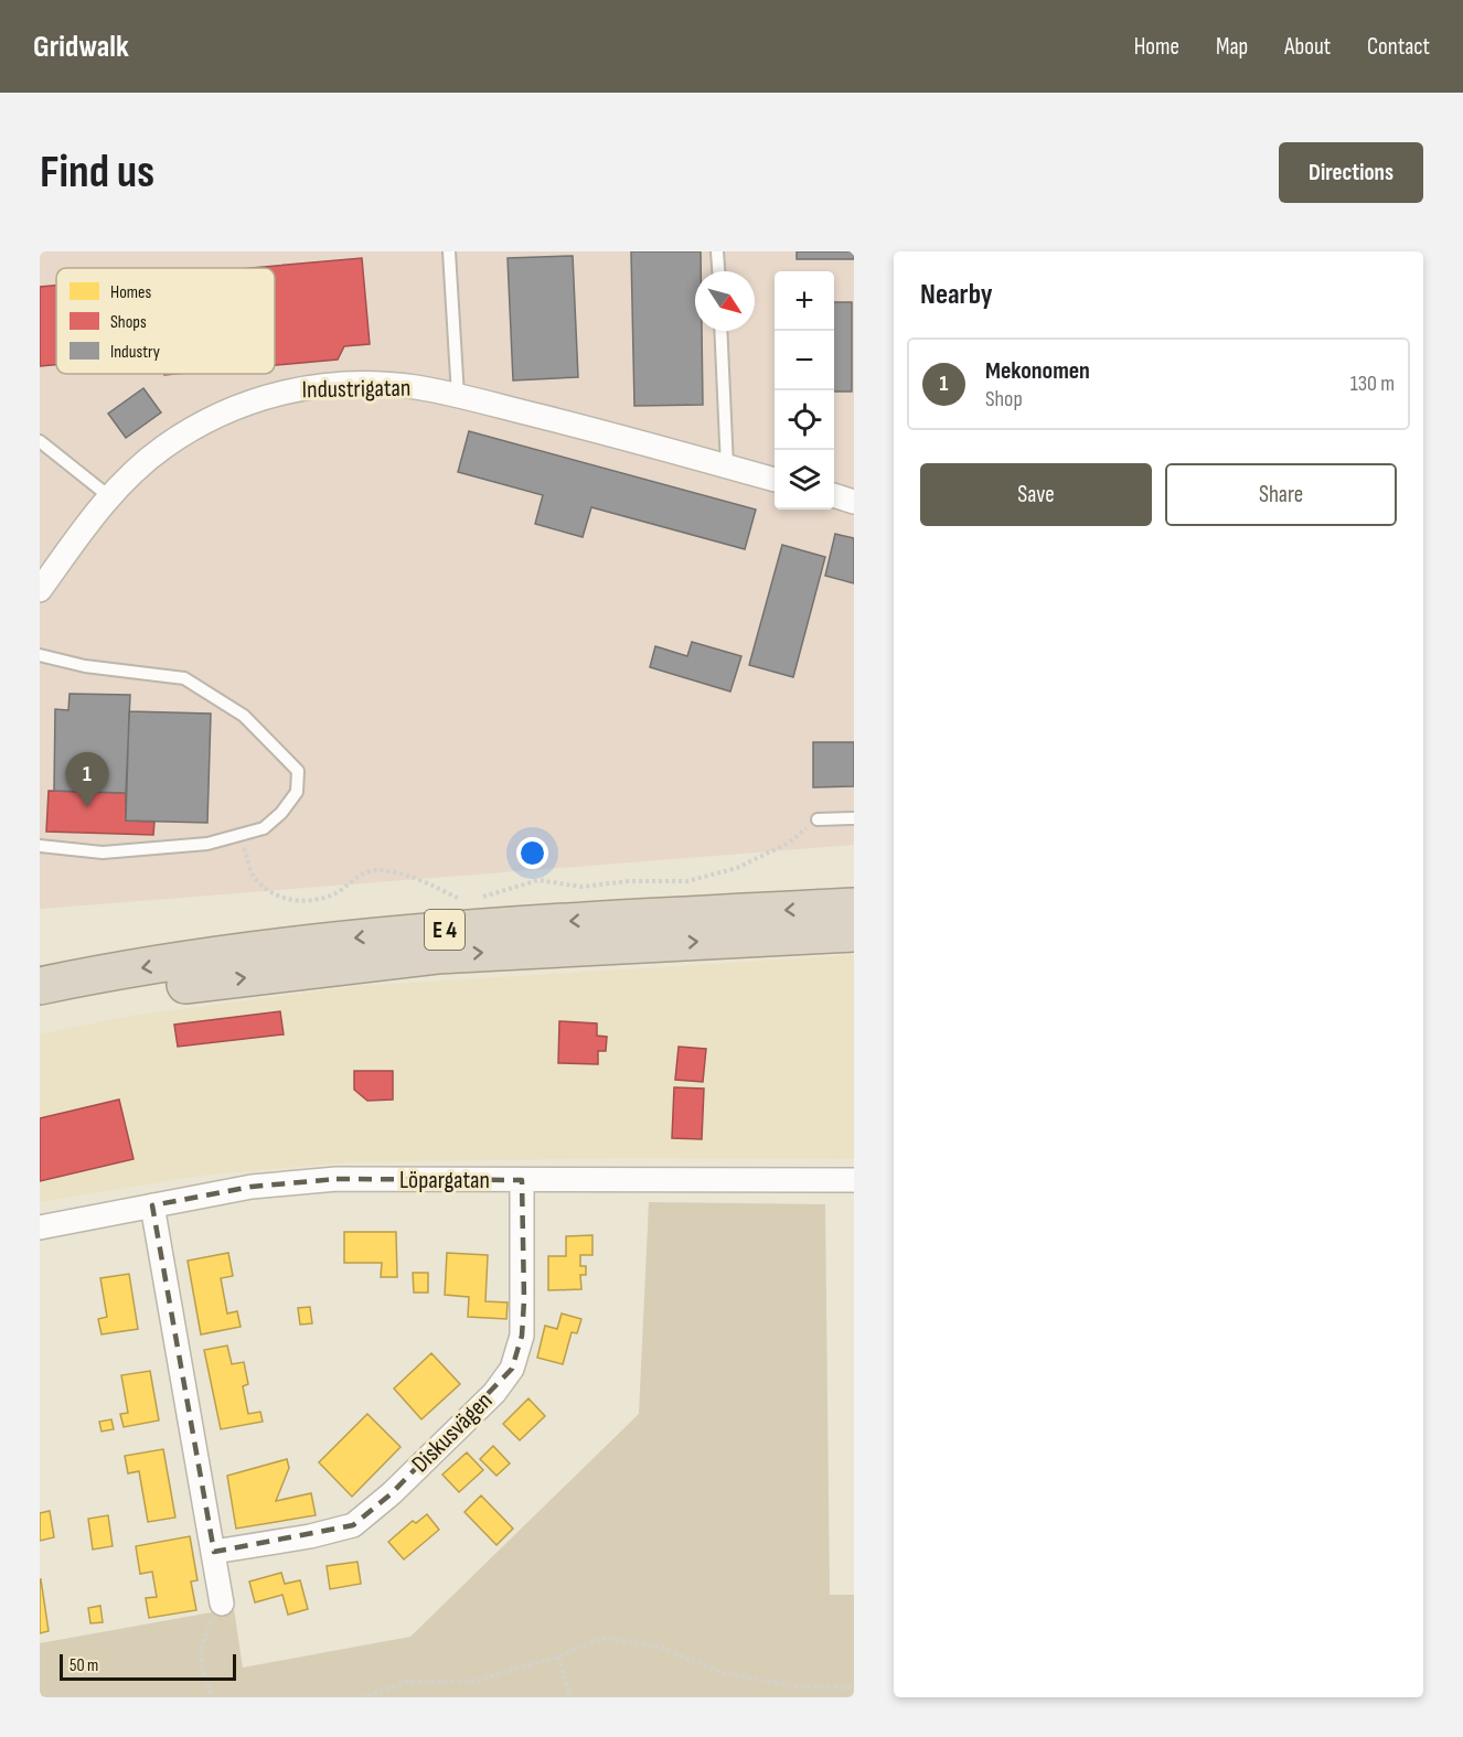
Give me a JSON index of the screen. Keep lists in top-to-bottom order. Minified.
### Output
{"streets":{"highway":["E 4"],"street":["Industrigatan","Löpargatan","Diskusvägen"]},"crossings":[["Löpargatan","Diskusvägen"]],"legend":["Homes","Shops","Industry"],"scale_bar":"50 m","north":"bottom right","page":{"header":"Gridwalk","nav":["Home","Map","About","Contact"],"buttons":["Directions",["Save","Share"]],"title":"Find us","heading":"Nearby","map_buttons":["+","−"],"list":[{"mark":"1","name":"Mekonomen","note":"Shop","value":"130 m"}],"pins":"1","scale":"50 m"}}
